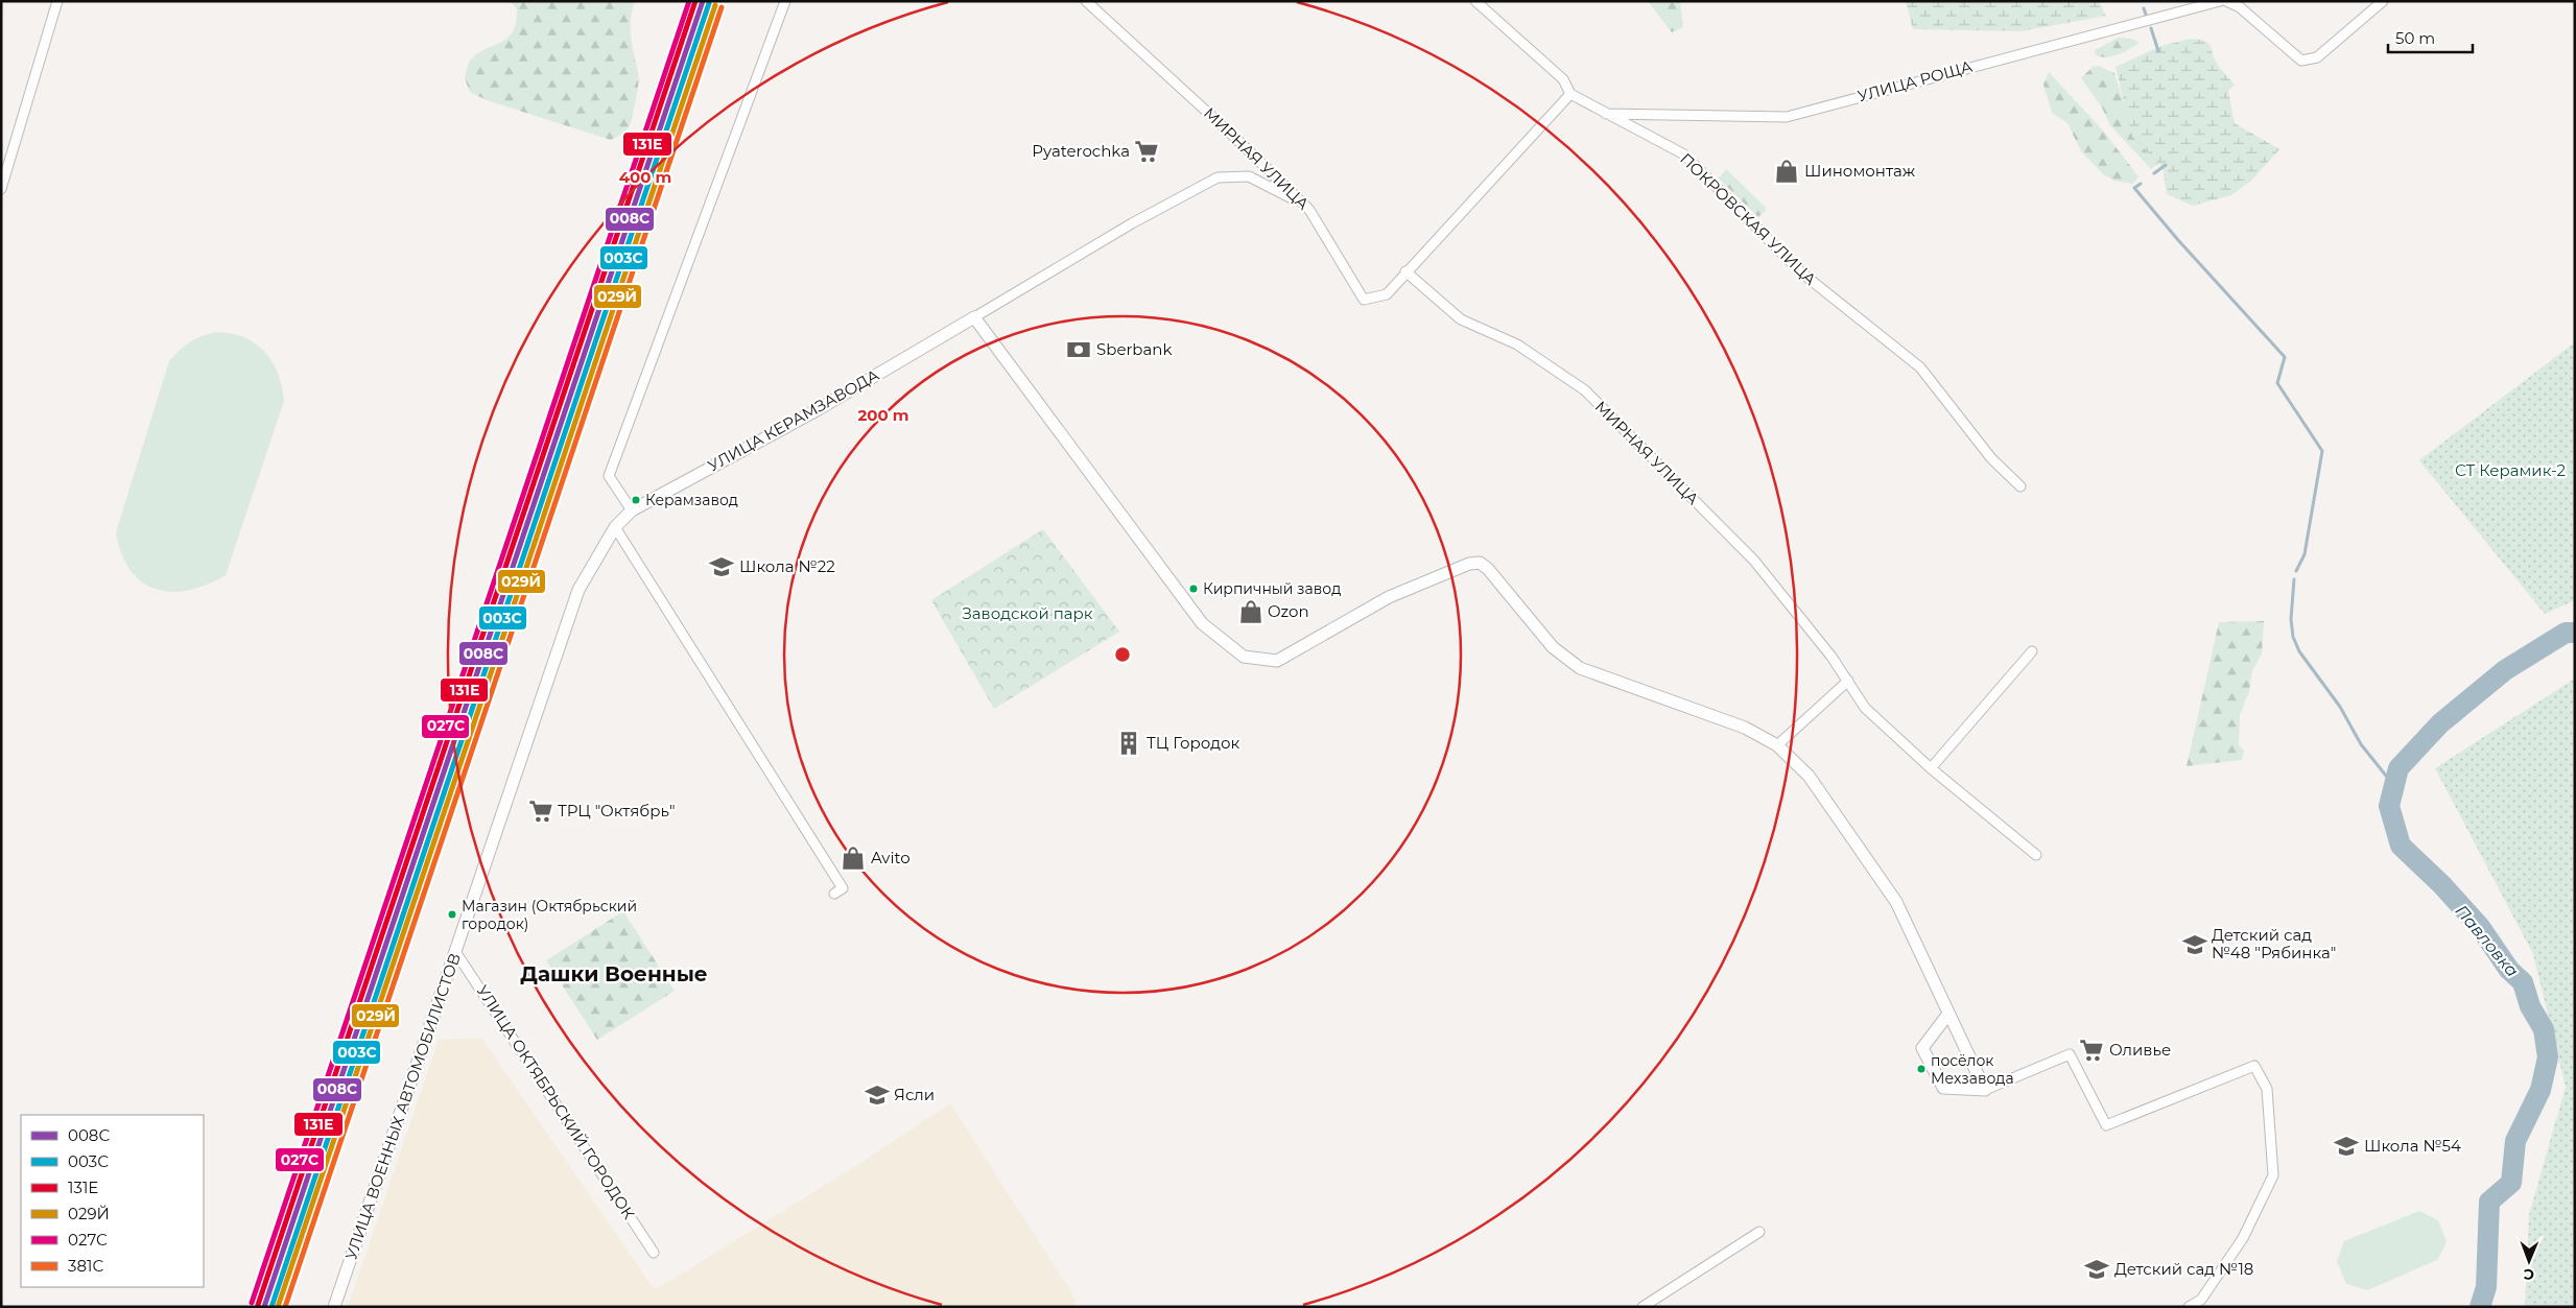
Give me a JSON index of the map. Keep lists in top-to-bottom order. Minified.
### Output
{"streets":{"street":["УЛИЦА РОЩА","МИРНАЯ УЛИЦА","ПОКРОВСКАЯ УЛИЦА","УЛИЦА КЕРАМЗАВОДА","УЛИЦА ОКТЯБРЬСКИЙ ГОРОДОК","УЛИЦА ВОЕННЫХ АВТОМОБИЛИСТОВ"]},"crossings":[["УЛИЦА РОЩА","ПОКРОВСКАЯ УЛИЦА"],["МИРНАЯ УЛИЦА","ПОКРОВСКАЯ УЛИЦА"],["МИРНАЯ УЛИЦА","УЛИЦА КЕРАМЗАВОДА"],["УЛИЦА КЕРАМЗАВОДА","УЛИЦА ВОЕННЫХ АВТОМОБИЛИСТОВ"],["УЛИЦА ОКТЯБРЬСКИЙ ГОРОДОК","УЛИЦА ВОЕННЫХ АВТОМОБИЛИСТОВ"]],"districts":["Дашки Военные"],"water":["Павловка"],"parks":["СТ Керамик-2","Заводской парк"],"places":{"supermarket":["Pyaterochka","ТРЦ \"Октябрь\"","Оливье"],"shop":["Шиномонтаж","Ozon","Avito"],"bank":["Sberbank"],"other":["Керамзавод","Кирпичный завод","Магазин (Октябрьский городок)","посёлок Мехзавода"],"school or university":["Школа №22","Детский сад №48 \"Рябинка\"","Ясли","Школа №54","Детский сад №18"],"building":["ТЦ Городок"]},"lines":["transit line 008С","transit line 131Е","transit line 027С","transit line 003С","transit line 029Й","transit line 381С"],"legend":["008С","003С","131Е","029Й","027С","381С"],"scale_bar":"50 m","north":"bottom","rings":["400 m","200 m"]}
